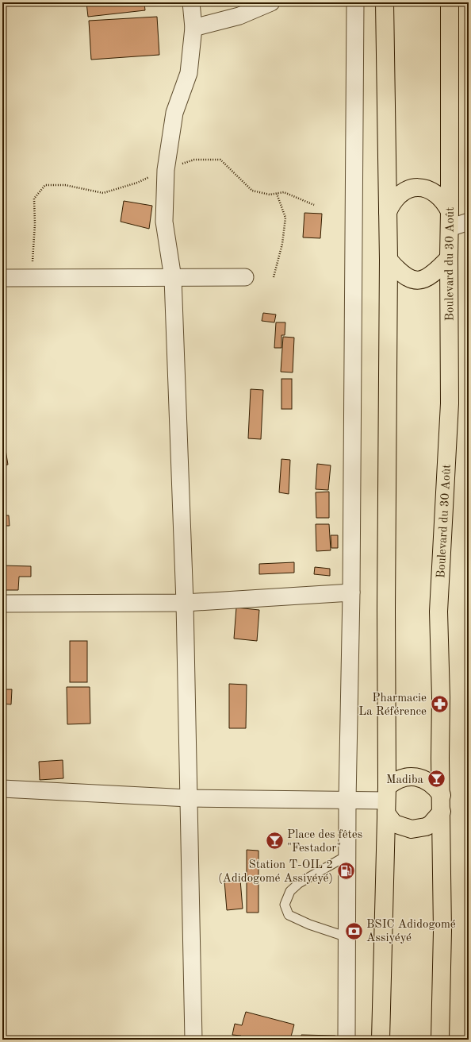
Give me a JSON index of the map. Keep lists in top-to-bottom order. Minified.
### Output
{"streets":{"highway":["Boulevard du 30 Août"]},"places":{"pharmacy":["Pharmacie La Référence"],"bar":["Madiba","Place des fêtes \"Festador\""],"fuel station":["Station T-OIL 2 (Adidogomé Assiyéyé)"],"bank":["BSIC Adidogomé Assiyéyé"]}}
